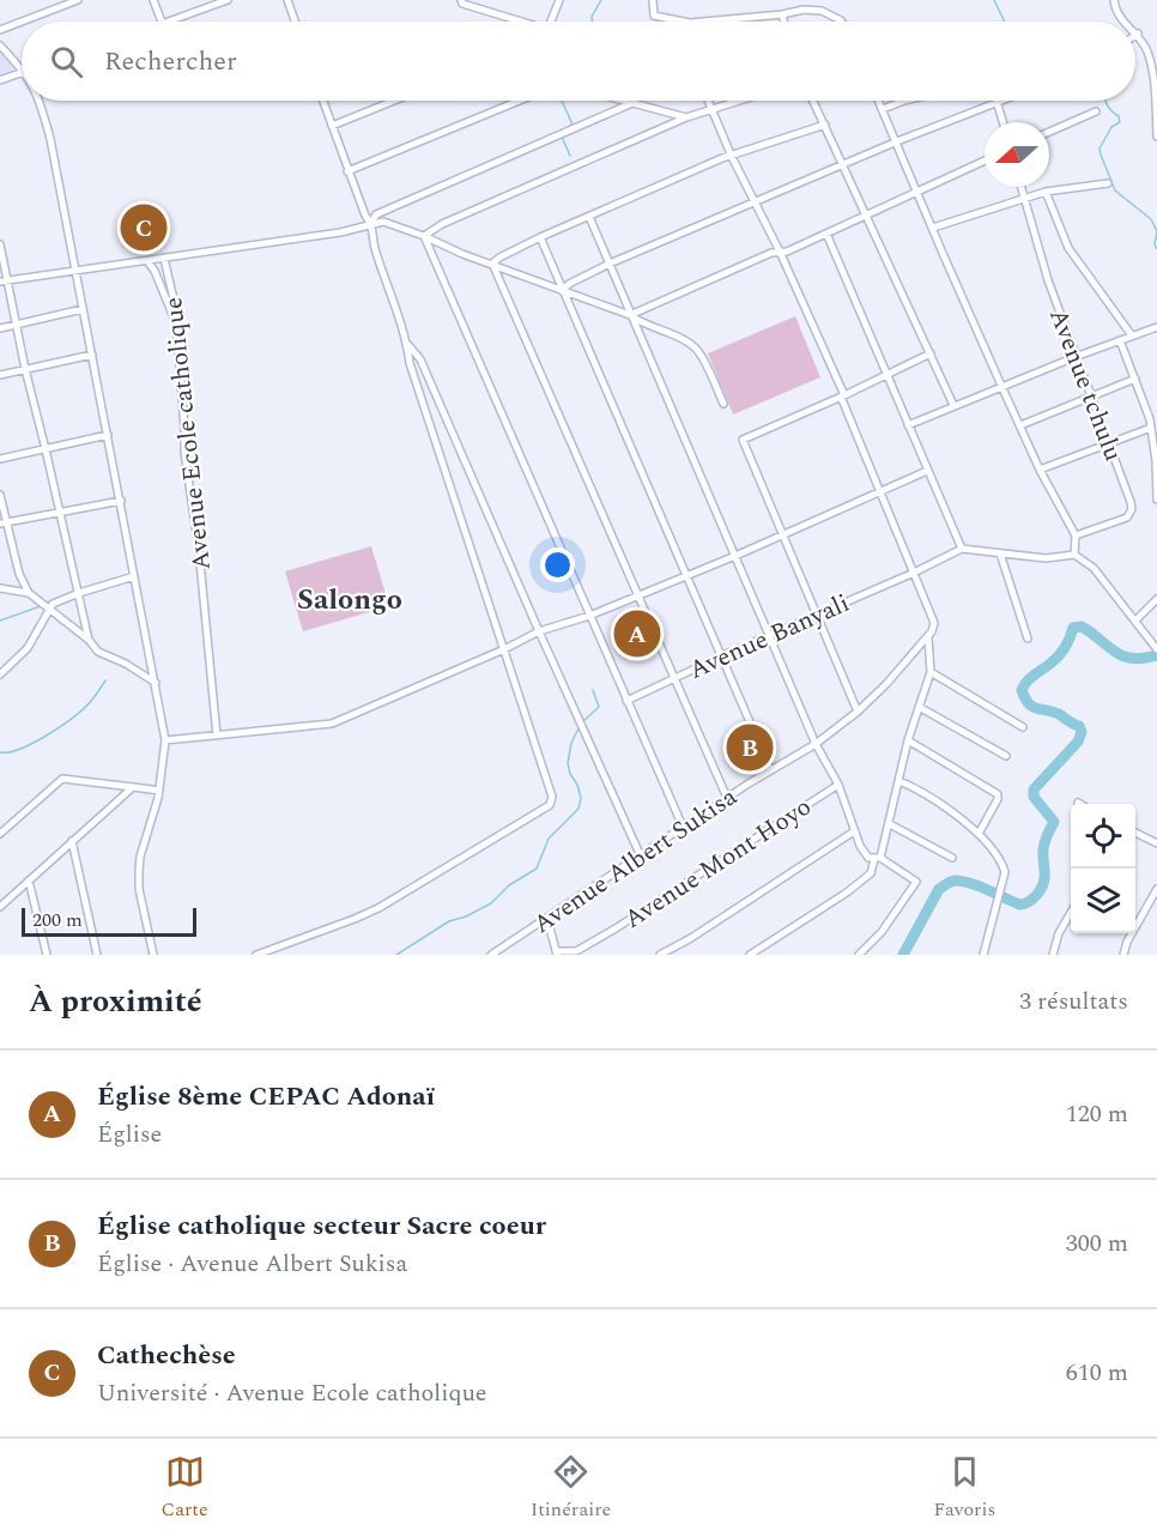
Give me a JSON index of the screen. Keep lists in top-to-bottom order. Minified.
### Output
{"streets":{"street":["Avenue tchulu","Avenue Ecole catholique","Avenue Banyali","Avenue Albert Sukisa","Avenue Mont Hoyo"]},"districts":["Salongo"],"scale_bar":"200 m","north":"left","page":{"search":"Rechercher","pins":["C","A","B"],"scale":"200 m","heading":["À proximité","3 résultats"],"list":[{"mark":"A","name":"Église 8ème CEPAC Adonaï","note":"Église","value":"120 m"},{"mark":"B","name":"Église catholique secteur Sacre coeur","note":"Église · Avenue Albert Sukisa","value":"300 m"},{"mark":"C","name":"Cathechèse","note":"Université · Avenue Ecole catholique","value":"610 m"}],"nav":["Carte","Itinéraire","Favoris"]}}
